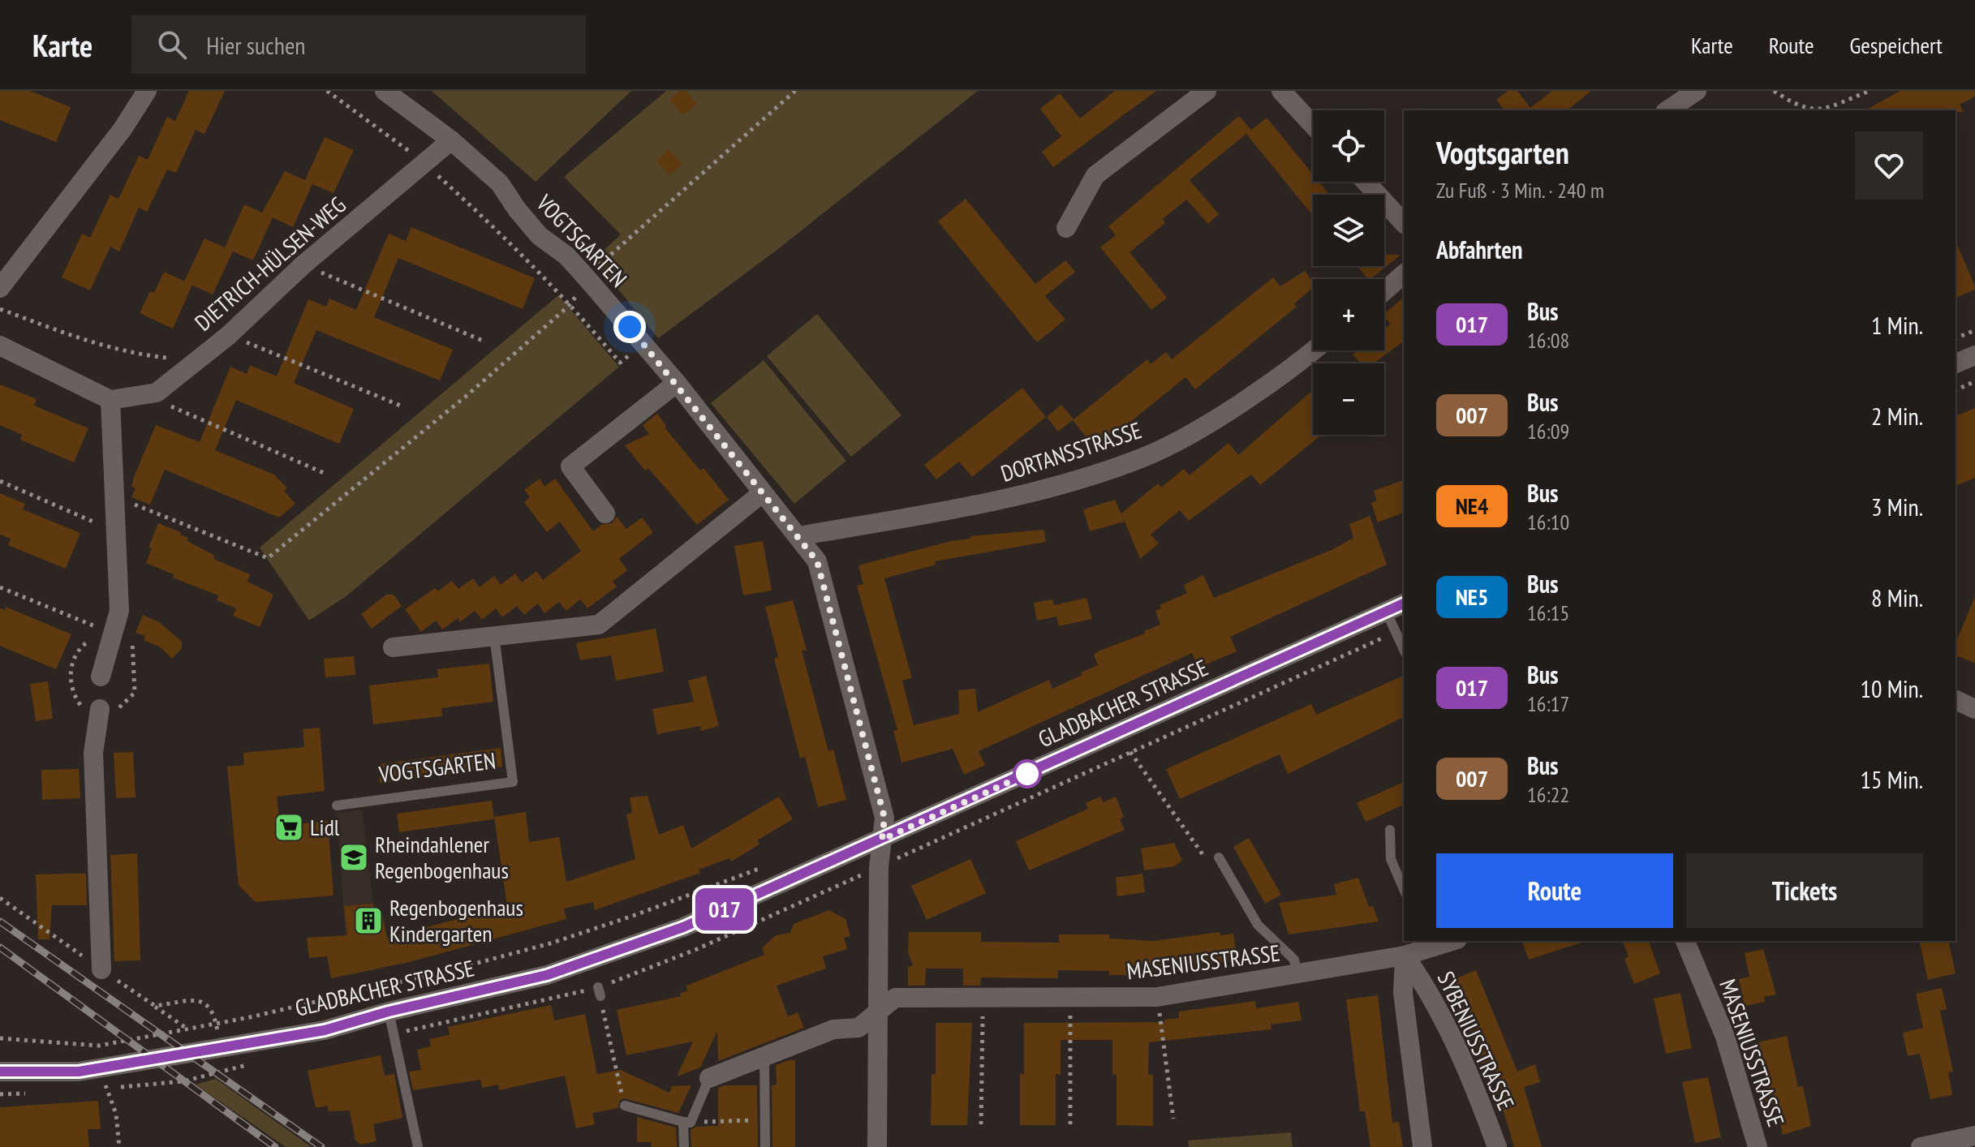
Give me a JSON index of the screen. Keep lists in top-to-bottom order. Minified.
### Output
{"streets":{"street":["VOGTSGARTEN","DIETRICH-HÜLSEN-WEG","DORTANSSTRASSE","GLADBACHER STRASSE","MASENIUSSTRASSE","SYBENIUSSTRASSE"]},"crossings":[["VOGTSGARTEN","DIETRICH-HÜLSEN-WEG"],["VOGTSGARTEN","DORTANSSTRASSE"],["VOGTSGARTEN","GLADBACHER STRASSE"],["VOGTSGARTEN","MASENIUSSTRASSE"],["MASENIUSSTRASSE","SYBENIUSSTRASSE"]],"places":{"supermarket":["Lidl"],"school or university":["Rheindahlener Regenbogenhaus"],"building":["Regenbogenhaus Kindergarten"]},"lines":["bus line 017"],"page":{"header":"Karte","search":"Hier suchen","nav":["Karte","Route","Gespeichert"],"on_map":"017","map_buttons":["+","−"],"heading":[["Vogtsgarten","Zu Fuß · 3 Min. · 240 m"],"Abfahrten"],"list":[{"mark":"017","name":"Bus","note":"16:08","value":"1 Min."},{"mark":"007","name":"Bus","note":"16:09","value":"2 Min."},{"mark":"NE4","name":"Bus","note":"16:10","value":"3 Min."},{"mark":"NE5","name":"Bus","note":"16:15","value":"8 Min."},{"mark":"017","name":"Bus","note":"16:17","value":"10 Min."},{"mark":"007","name":"Bus","note":"16:22","value":"15 Min."}],"buttons":["Route","Tickets"]}}
